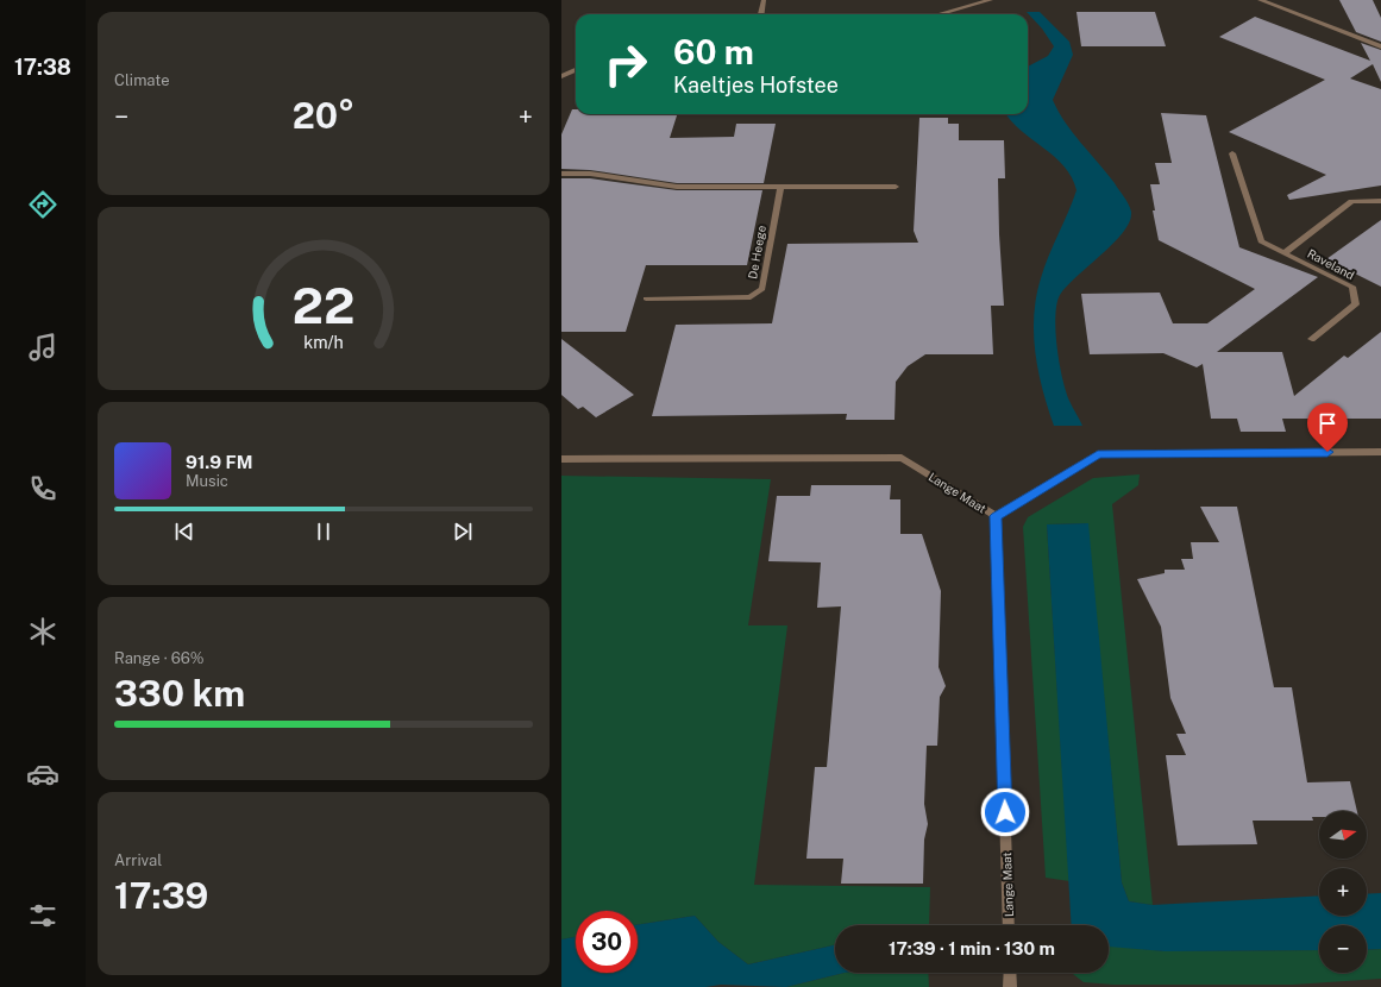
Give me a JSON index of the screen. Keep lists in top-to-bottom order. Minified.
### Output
{"streets":{"street":["De Heege","Raveland","Lange Maat"]},"north":"right","page":{"tabs":"17:38","tile":["Climate",["Range · 66%","330 km"],["Arrival","17:39"]],"turn":["60 m","Kaeltjes Hofstee"],"heat":["−","20°","+"],"song":["91.9 FM","Music"],"map_buttons":["+","−"],"limit":"30","trip":"17:39 · 1 min · 130 m","gauge":["22","km/h"]}}
